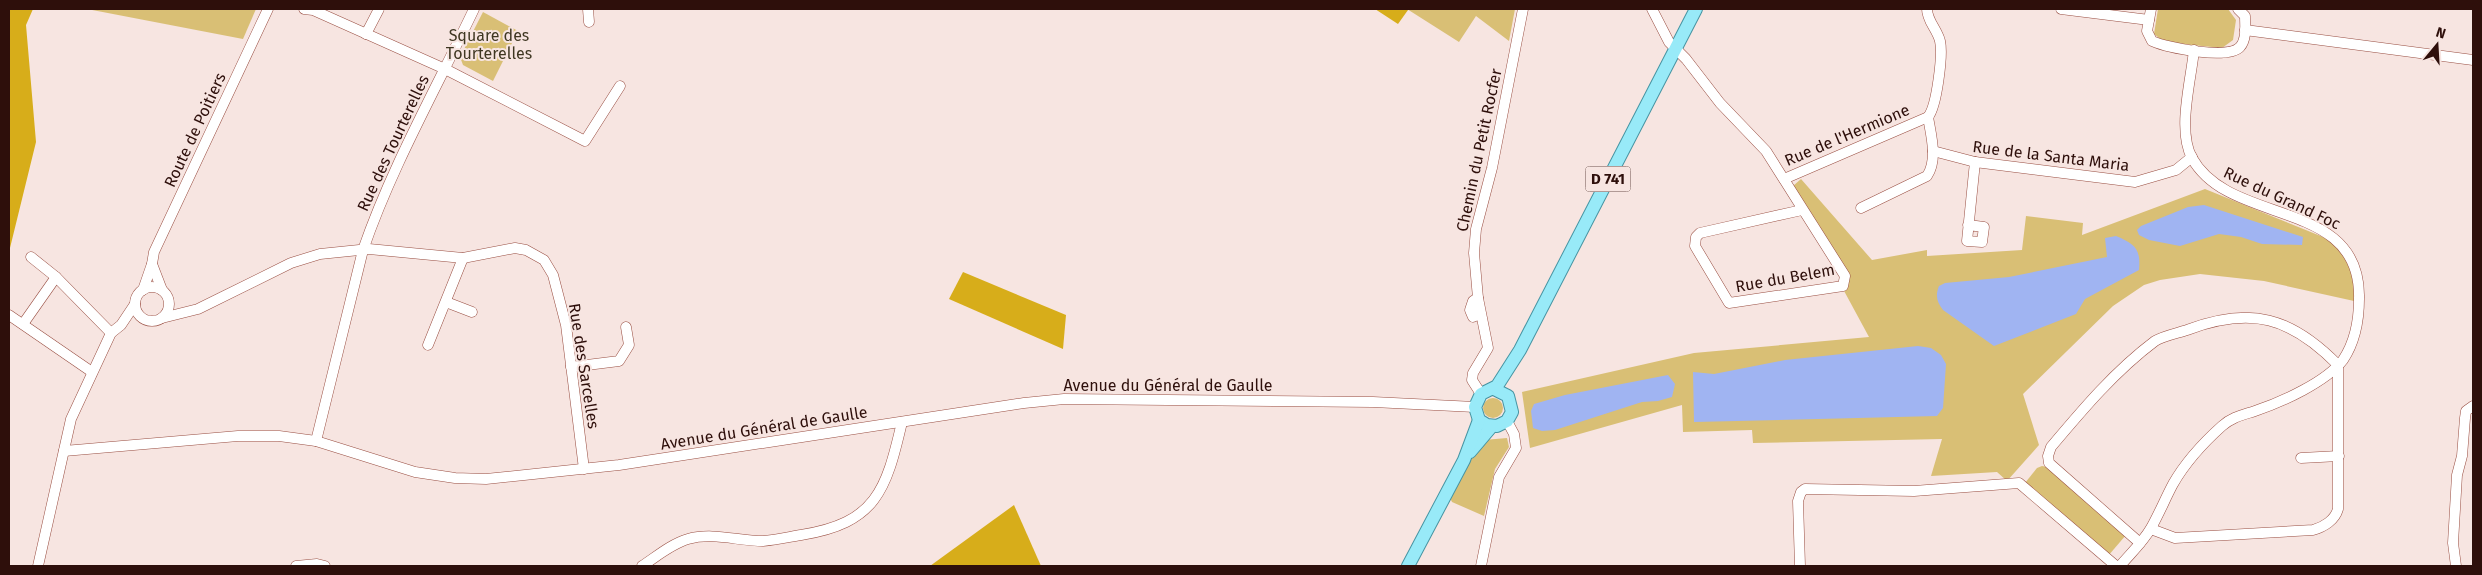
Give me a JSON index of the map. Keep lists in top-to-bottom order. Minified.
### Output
{"streets":{"main road":["D 741"],"street":["Route de Poitiers","Rue de l'Hermione","Rue des Tourterelles","Chemin du Petit Rocfer","Rue de la Santa Maria","Rue du Grand Foc","Rue du Belem","Rue des Sarcelles","Avenue du Général de Gaulle"]},"crossings":[["Rue des Tourterelles","Avenue du Général de Gaulle"],["Chemin du Petit Rocfer","D 741"],["Chemin du Petit Rocfer","Avenue du Général de Gaulle"],["Rue de la Santa Maria","Rue du Grand Foc"],["D 741","Avenue du Général de Gaulle"],["Rue des Sarcelles","Avenue du Général de Gaulle"]],"parks":["Square des Tourterelles"],"north":"top"}
